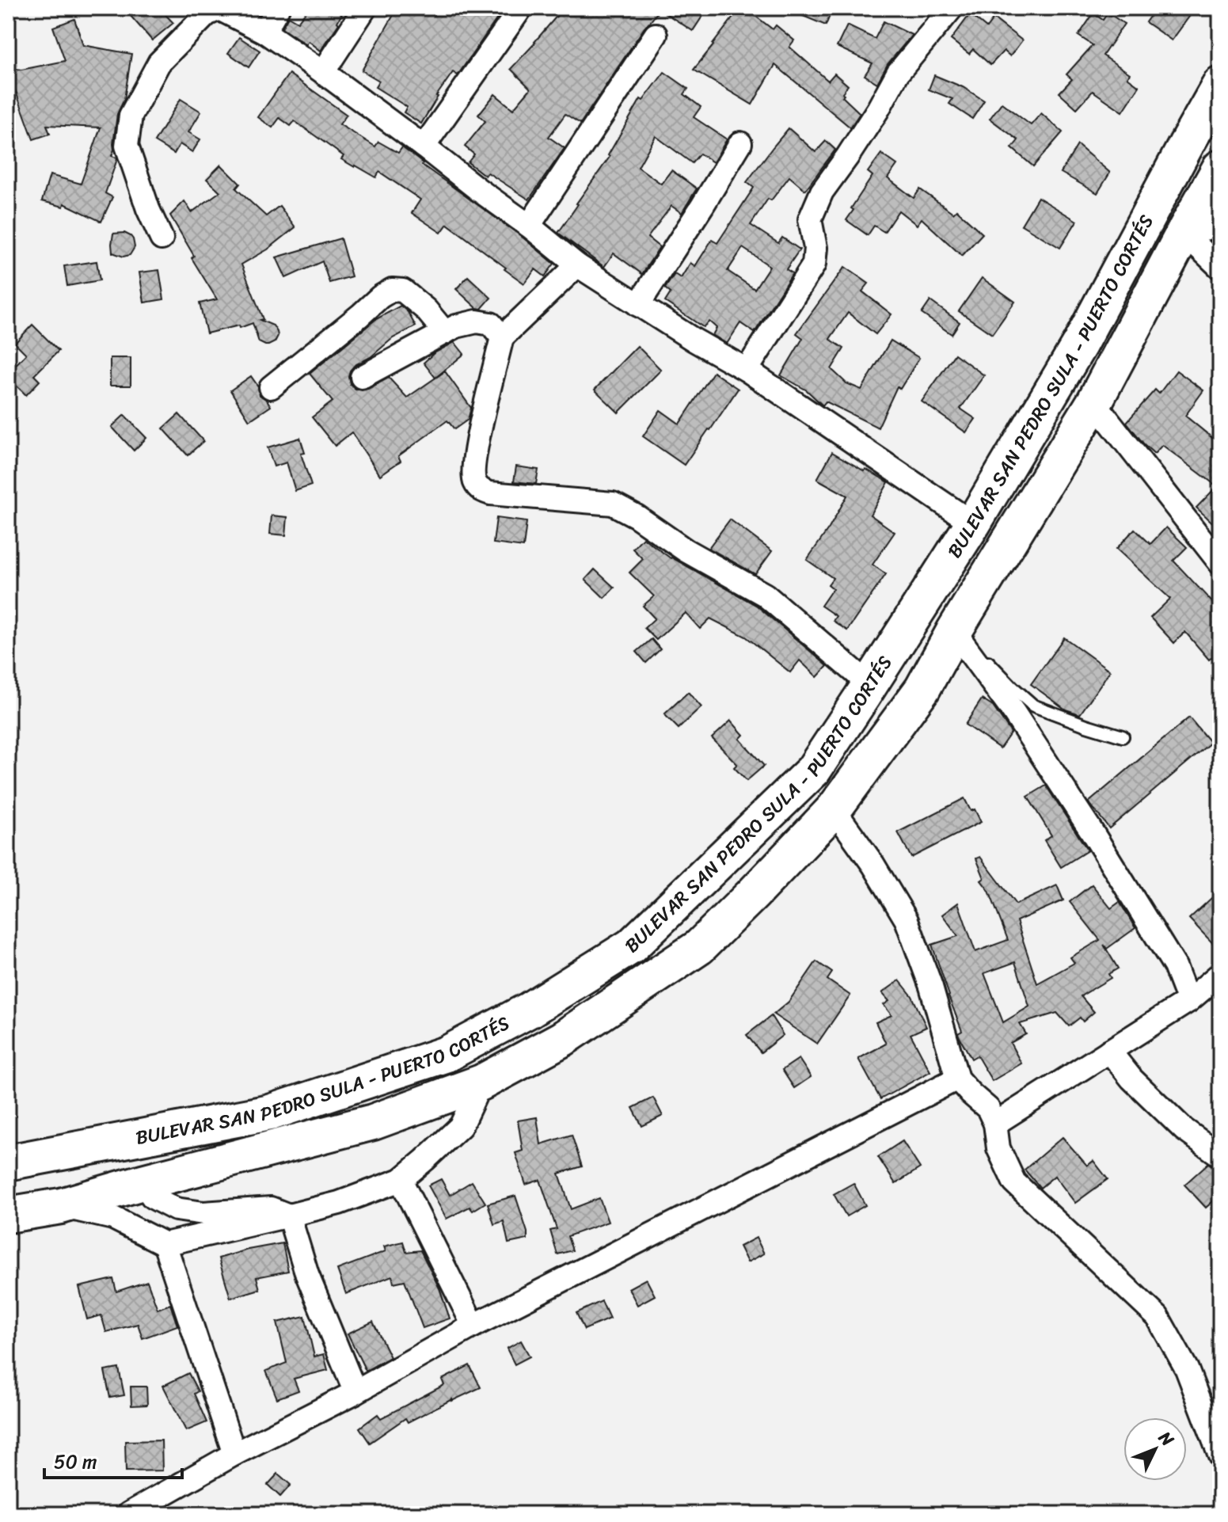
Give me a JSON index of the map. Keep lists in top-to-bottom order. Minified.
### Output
{"streets":{"highway":["BULEVAR SAN PEDRO SULA - PUERTO CORTÉS"]},"scale_bar":"50 m","north":"top right"}
